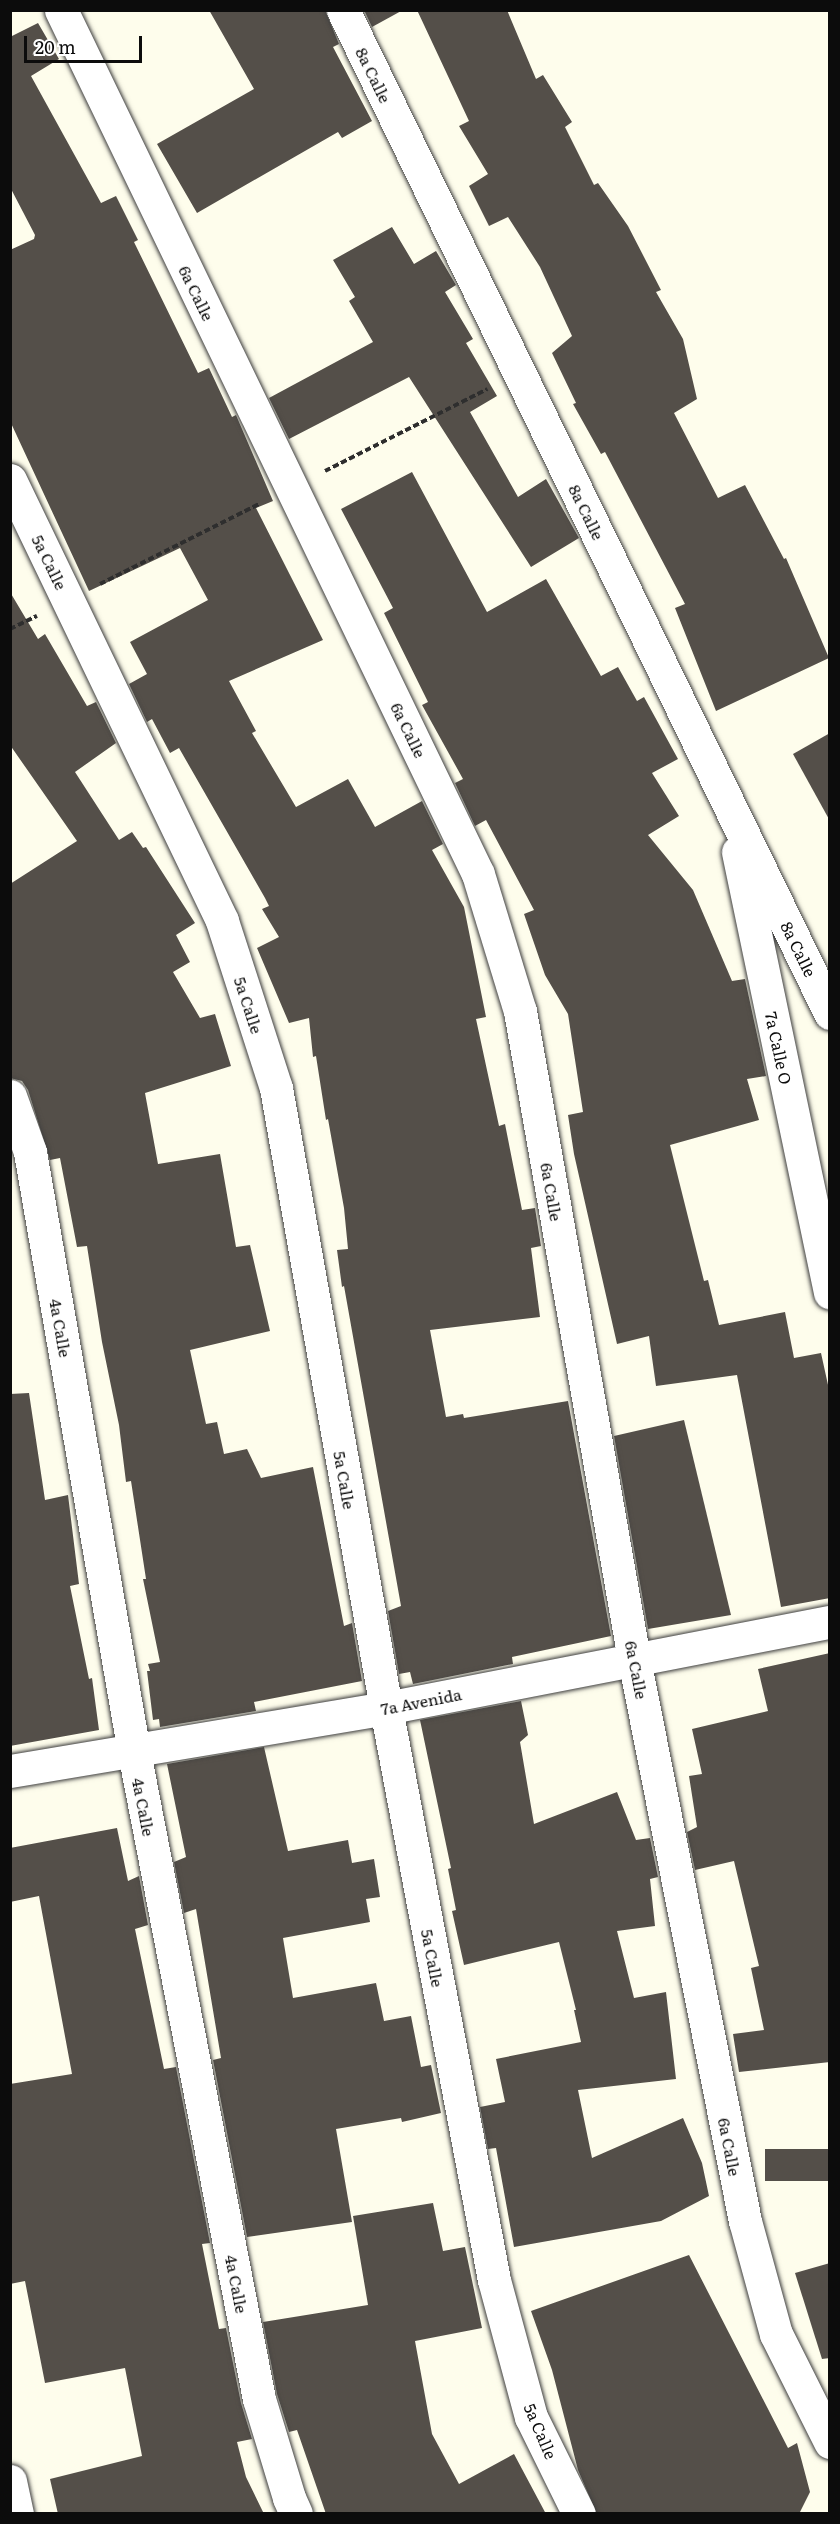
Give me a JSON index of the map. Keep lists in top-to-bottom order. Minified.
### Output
{"streets":{"street":["8a Calle","6a Calle","5a Calle","7a Calle O","4a Calle","7a Avenida"]},"crossings":[["8a Calle","7a Calle O"],["6a Calle","7a Avenida"],["5a Calle","7a Avenida"],["4a Calle","7a Avenida"]],"scale_bar":"20 m"}
